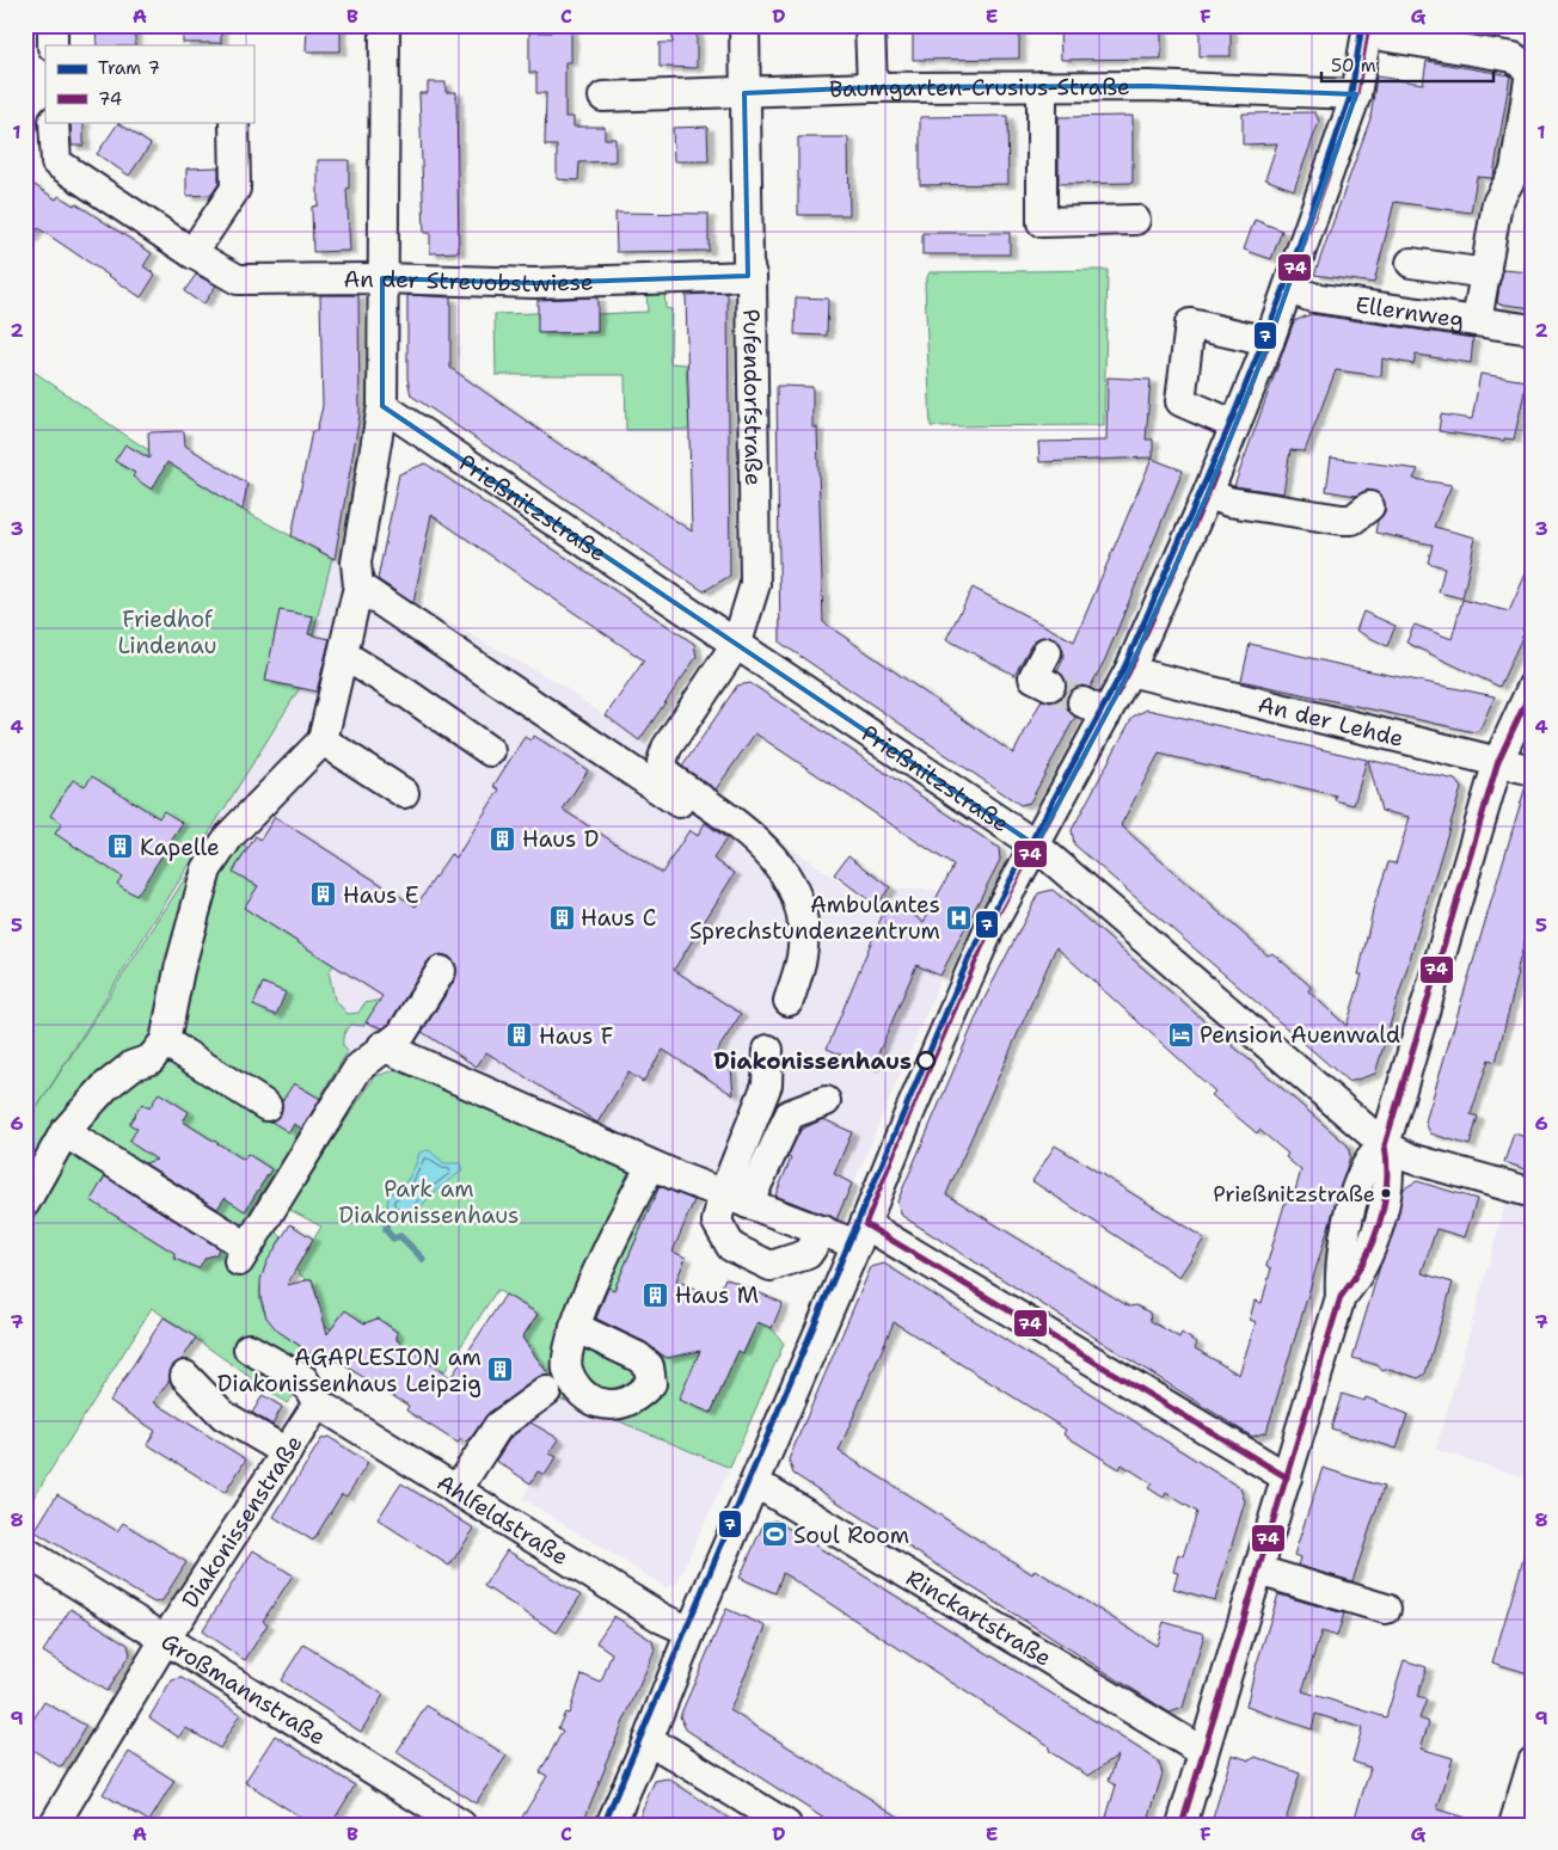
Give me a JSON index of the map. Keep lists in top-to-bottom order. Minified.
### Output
{"streets":{"street":["Baumgarten-Crusius-Straße","An der Streuobstwiese","Ellernweg","Pufendorfstraße","Prießnitzstraße","An der Lehde","Ahlfeldstraße","Diakonissenstraße","Rinckartstraße","Großmannstraße"]},"crossings":[["Baumgarten-Crusius-Straße","Pufendorfstraße"],["An der Streuobstwiese","Pufendorfstraße"],["Pufendorfstraße","Prießnitzstraße"],["Ahlfeldstraße","Diakonissenstraße"],["Diakonissenstraße","Großmannstraße"]],"parks":["Friedhof Lindenau","Park am Diakonissenhaus"],"places":{"building":["Haus D","Kapelle","Haus E","Haus C","Haus F","Haus M","AGAPLESION am Diakonissenhaus Leipzig"],"hospital":["Ambulantes Sprechstundenzentrum"],"hotel":["Pension Auenwald"],"other":["Diakonissenhaus","Prießnitzstraße"],"sports":["Soul Room"]},"lines":["tram line 7","transit line 74"],"legend":["Tram 7","74"],"scale_bar":"50 m","grid":{"columns":["A","B","C","D","E","F","G"],"rows":["1","2","3","4","5","6","7","8","9"]}}
